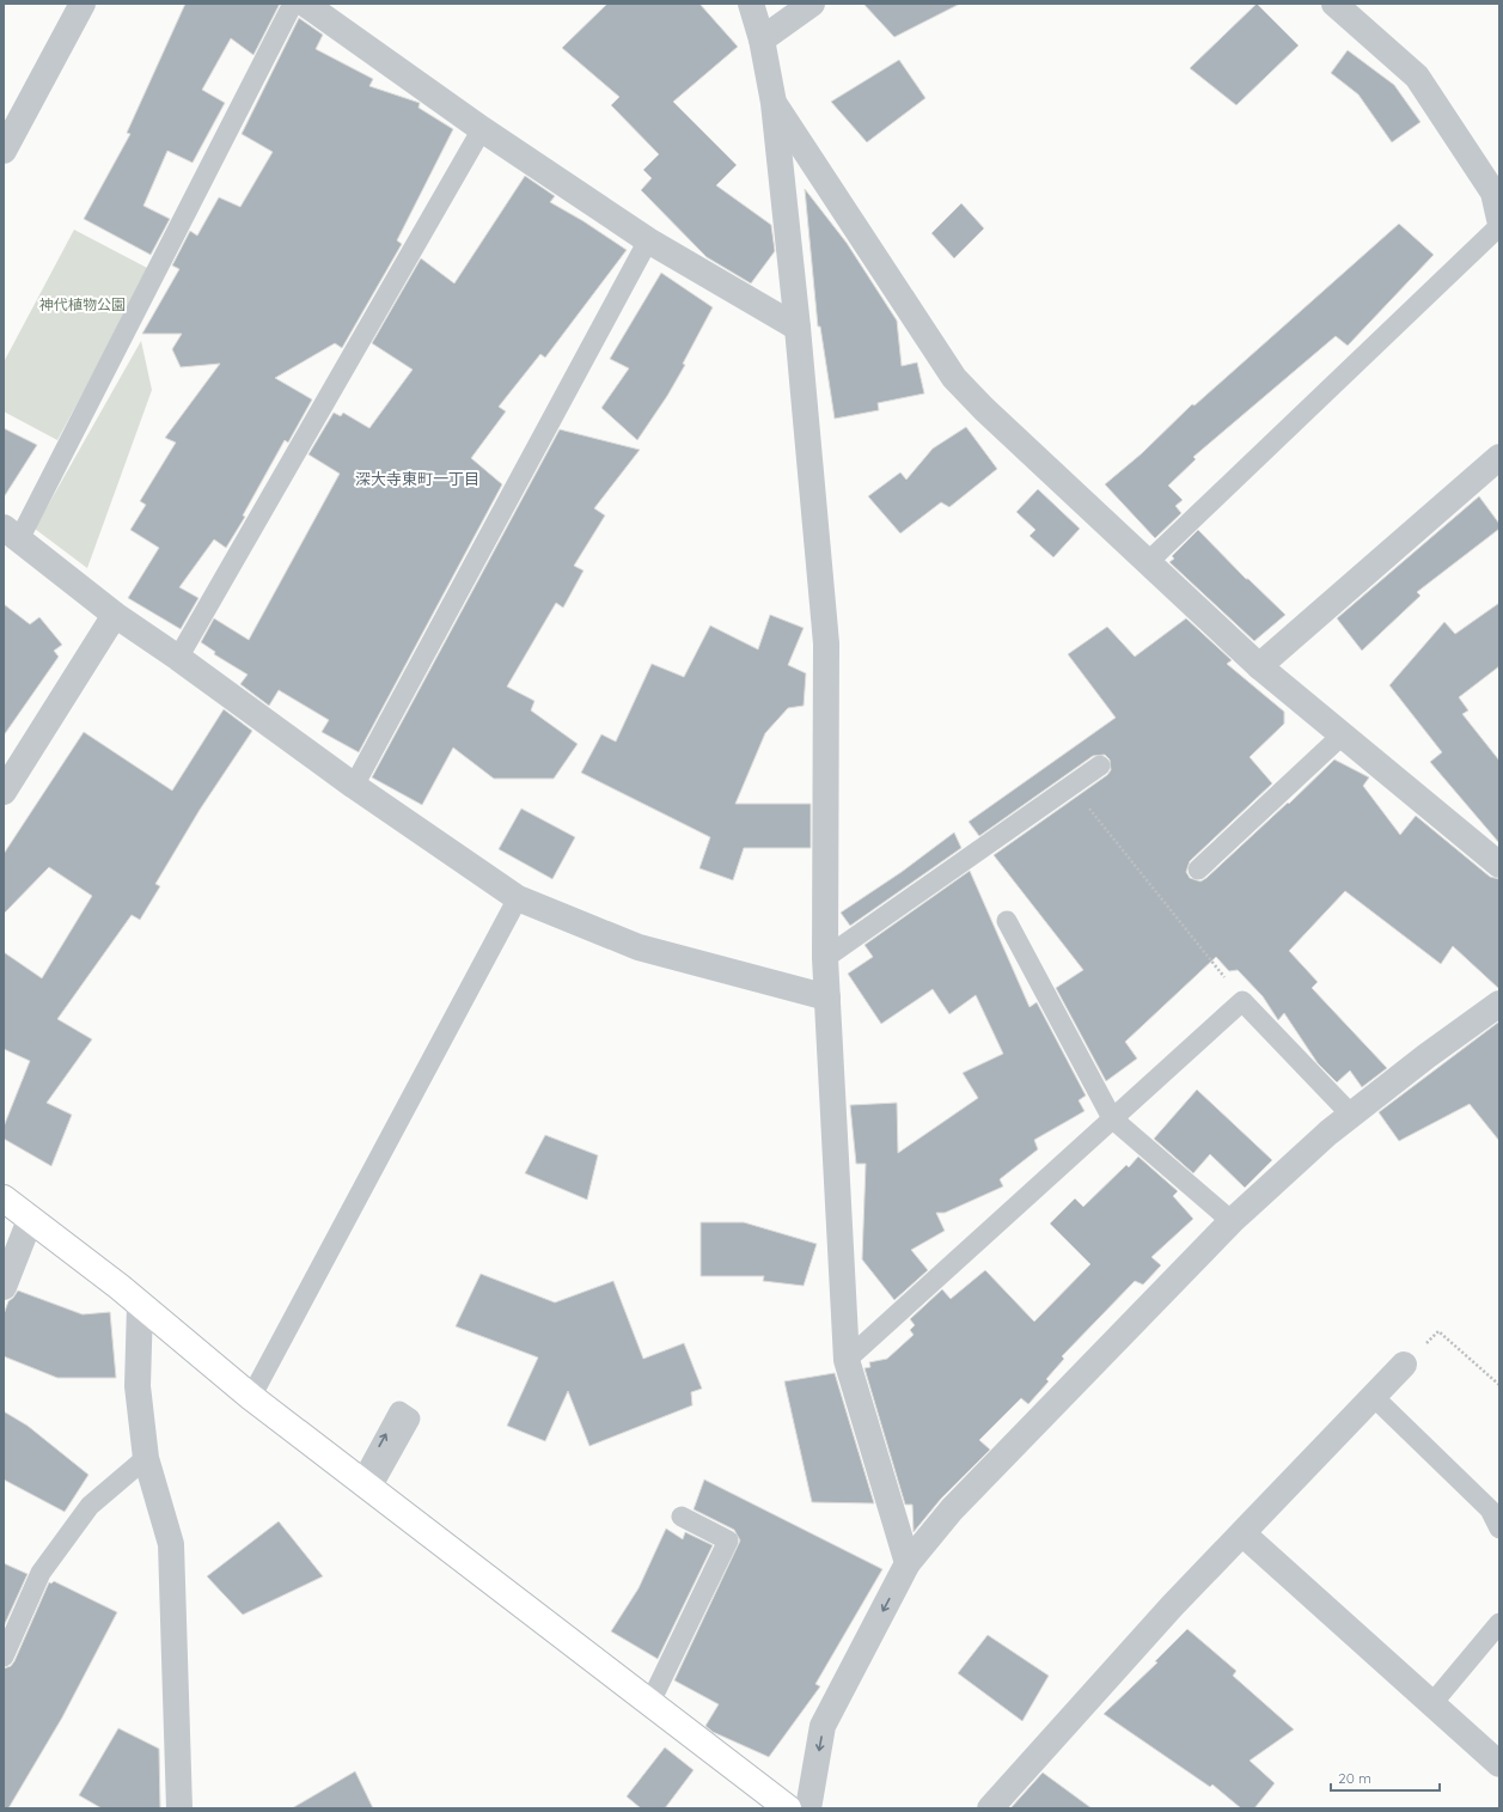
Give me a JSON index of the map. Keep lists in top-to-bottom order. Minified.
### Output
{"districts":["深大寺東町一丁目"],"parks":["神代植物公園"],"scale_bar":"20 m"}
